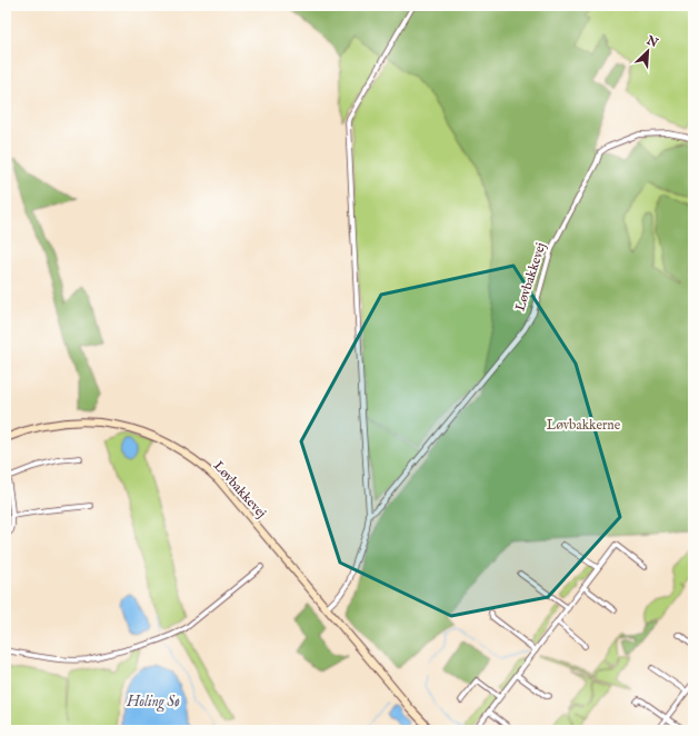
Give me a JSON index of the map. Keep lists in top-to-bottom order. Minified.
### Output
{"streets":{"street":["Løvbakkevej"]},"water":["Holing Sø"],"parks":["Løvbakkerne"],"north":"top right"}
